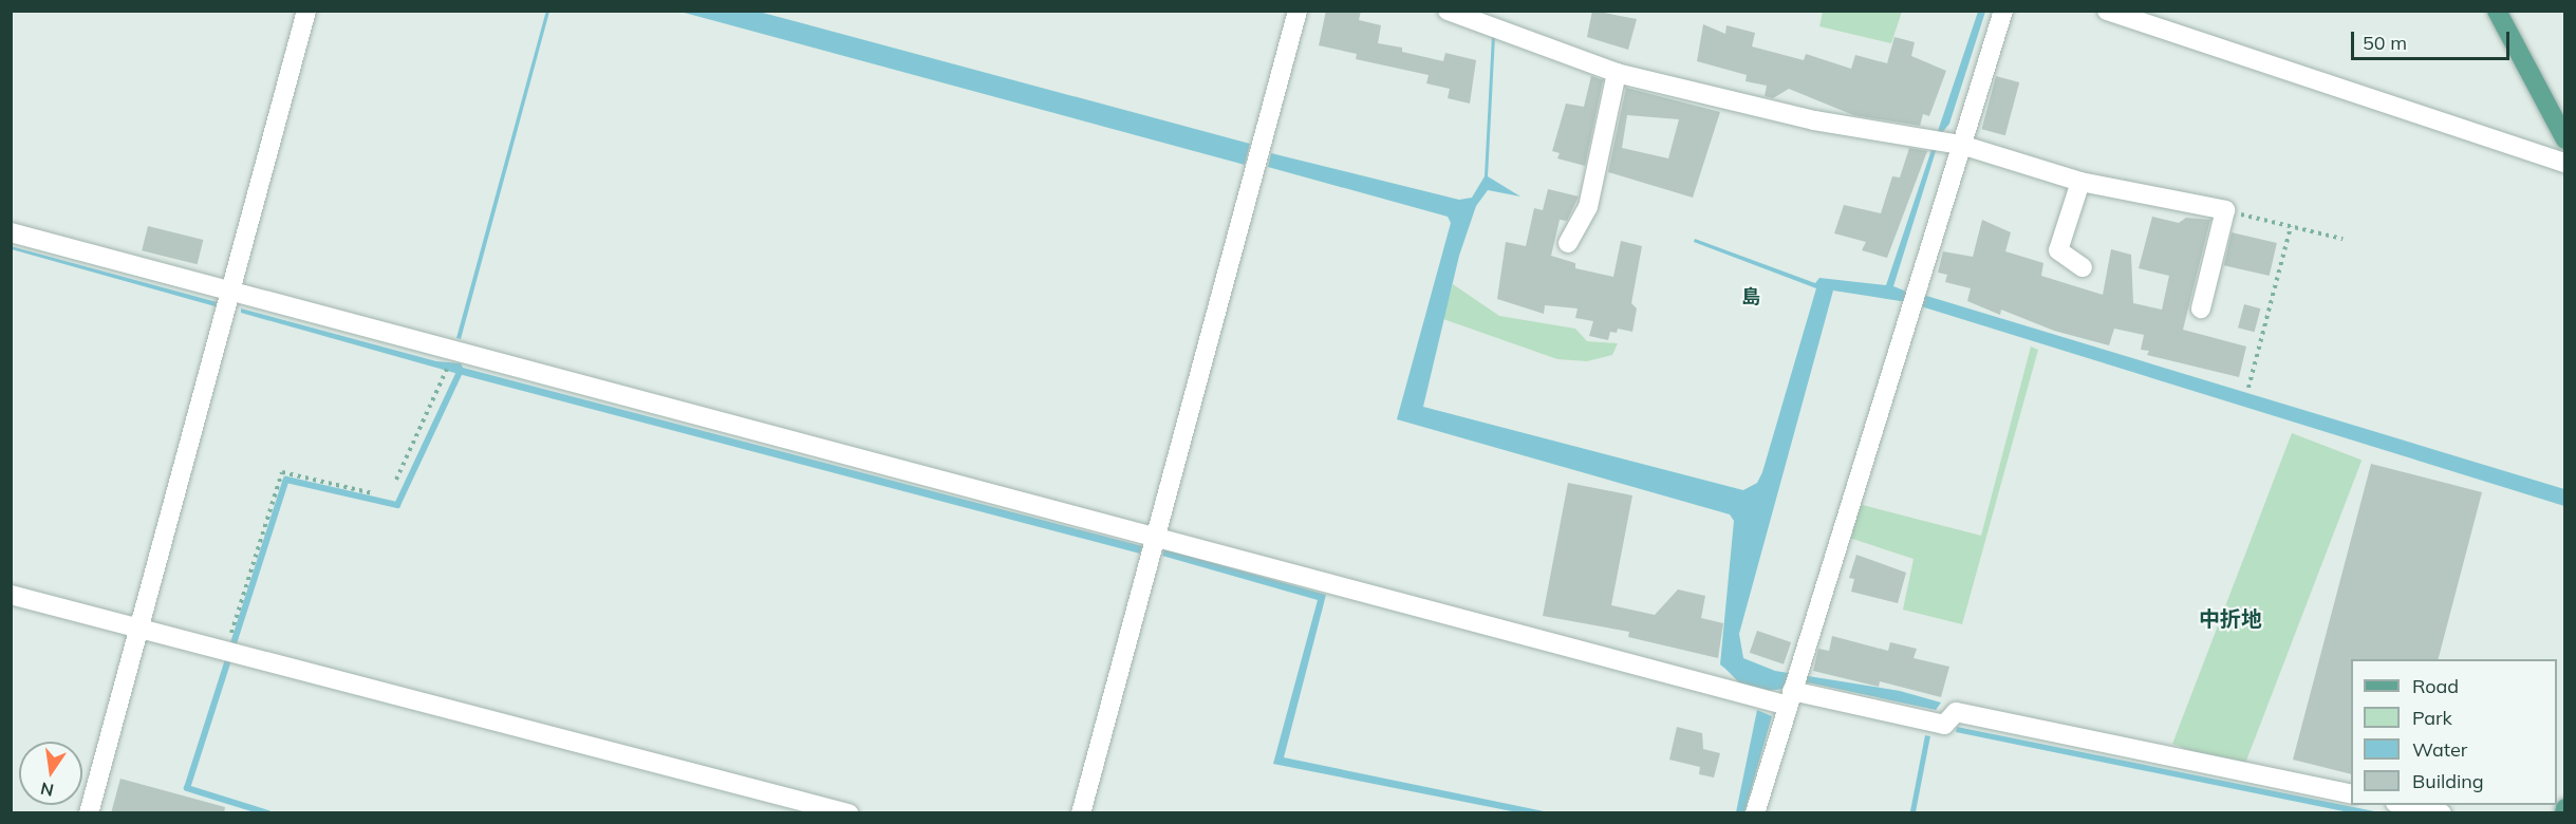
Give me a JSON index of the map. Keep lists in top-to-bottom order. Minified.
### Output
{"districts":["島","中折地"],"legend":["Road","Park","Water","Building"],"scale_bar":"50 m","north":"bottom"}
